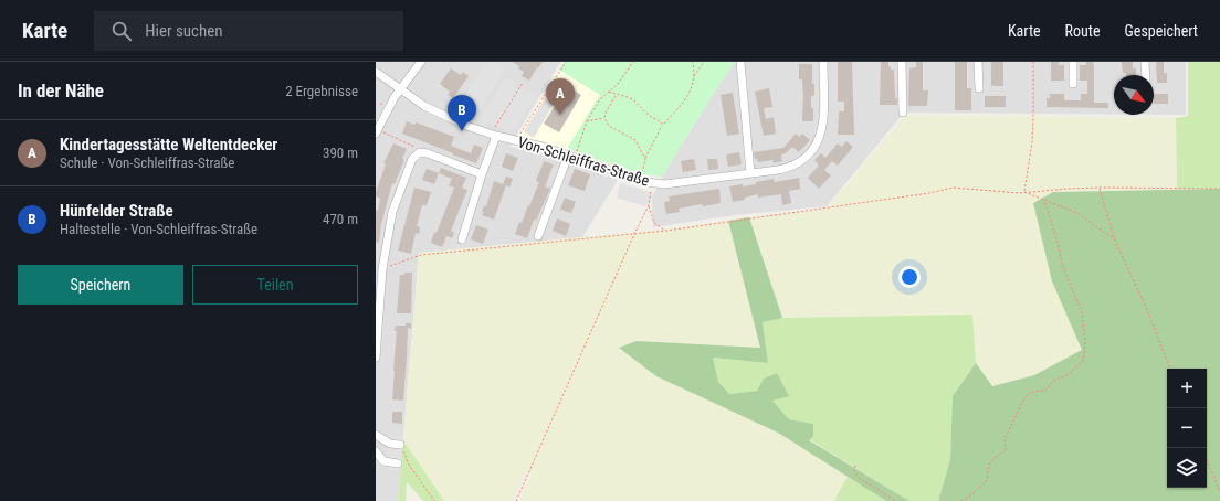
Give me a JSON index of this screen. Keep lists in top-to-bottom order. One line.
{"streets":{"street":["Von-Schleiffras-Straße"]},"north":"bottom right","page":{"header":"Karte","search":"Hier suchen","nav":["Karte","Route","Gespeichert"],"heading":["In der Nähe","2 Ergebnisse"],"pins":["A","B"],"list":[{"mark":"A","name":"Kindertagesstätte Weltentdecker","note":"Schule · Von-Schleiffras-Straße","value":"390 m"},{"mark":"B","name":"Hünfelder Straße","note":"Haltestelle · Von-Schleiffras-Straße","value":"470 m"}],"buttons":["Speichern","Teilen"],"map_buttons":["+","−"]}}
